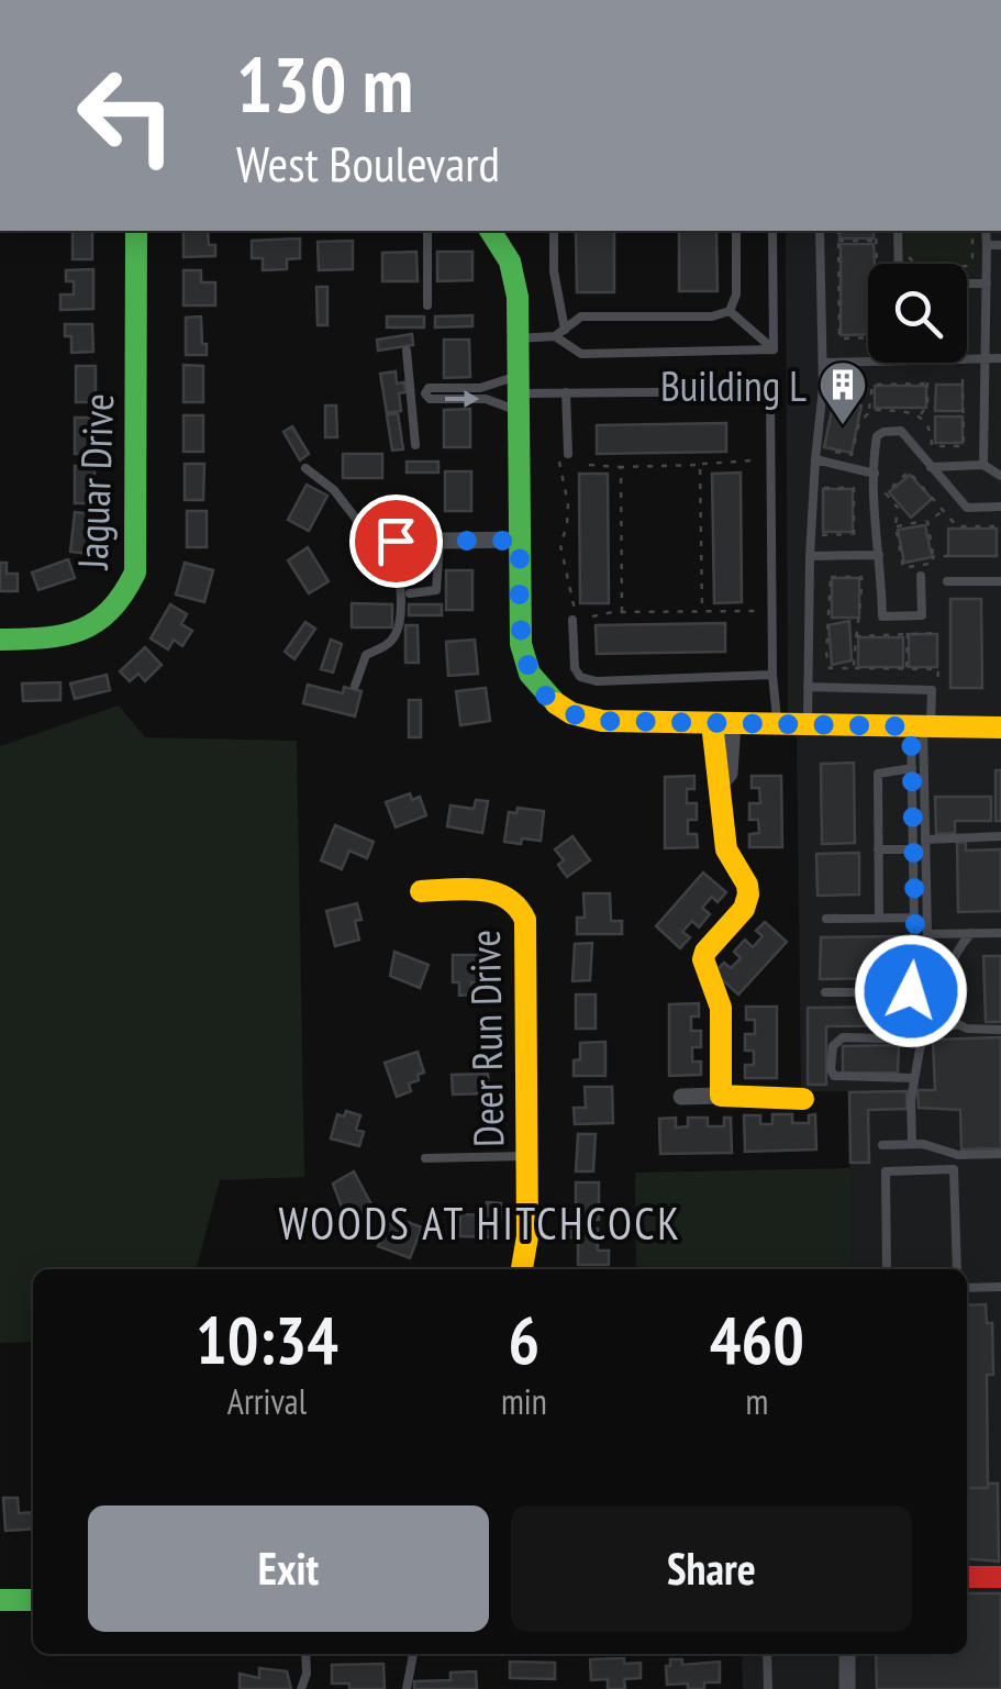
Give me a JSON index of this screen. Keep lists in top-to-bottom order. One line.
{"streets":{"street":["Jaguar Drive","Deer Run Drive"]},"districts":["WOODS AT HITCHCOCK"],"places":{"building":["Building L"]},"page":{"turn":["130 m","West Boulevard"],"eta":["10:34","Arrival","6","min","460","m"],"buttons":["Exit","Share"]}}
